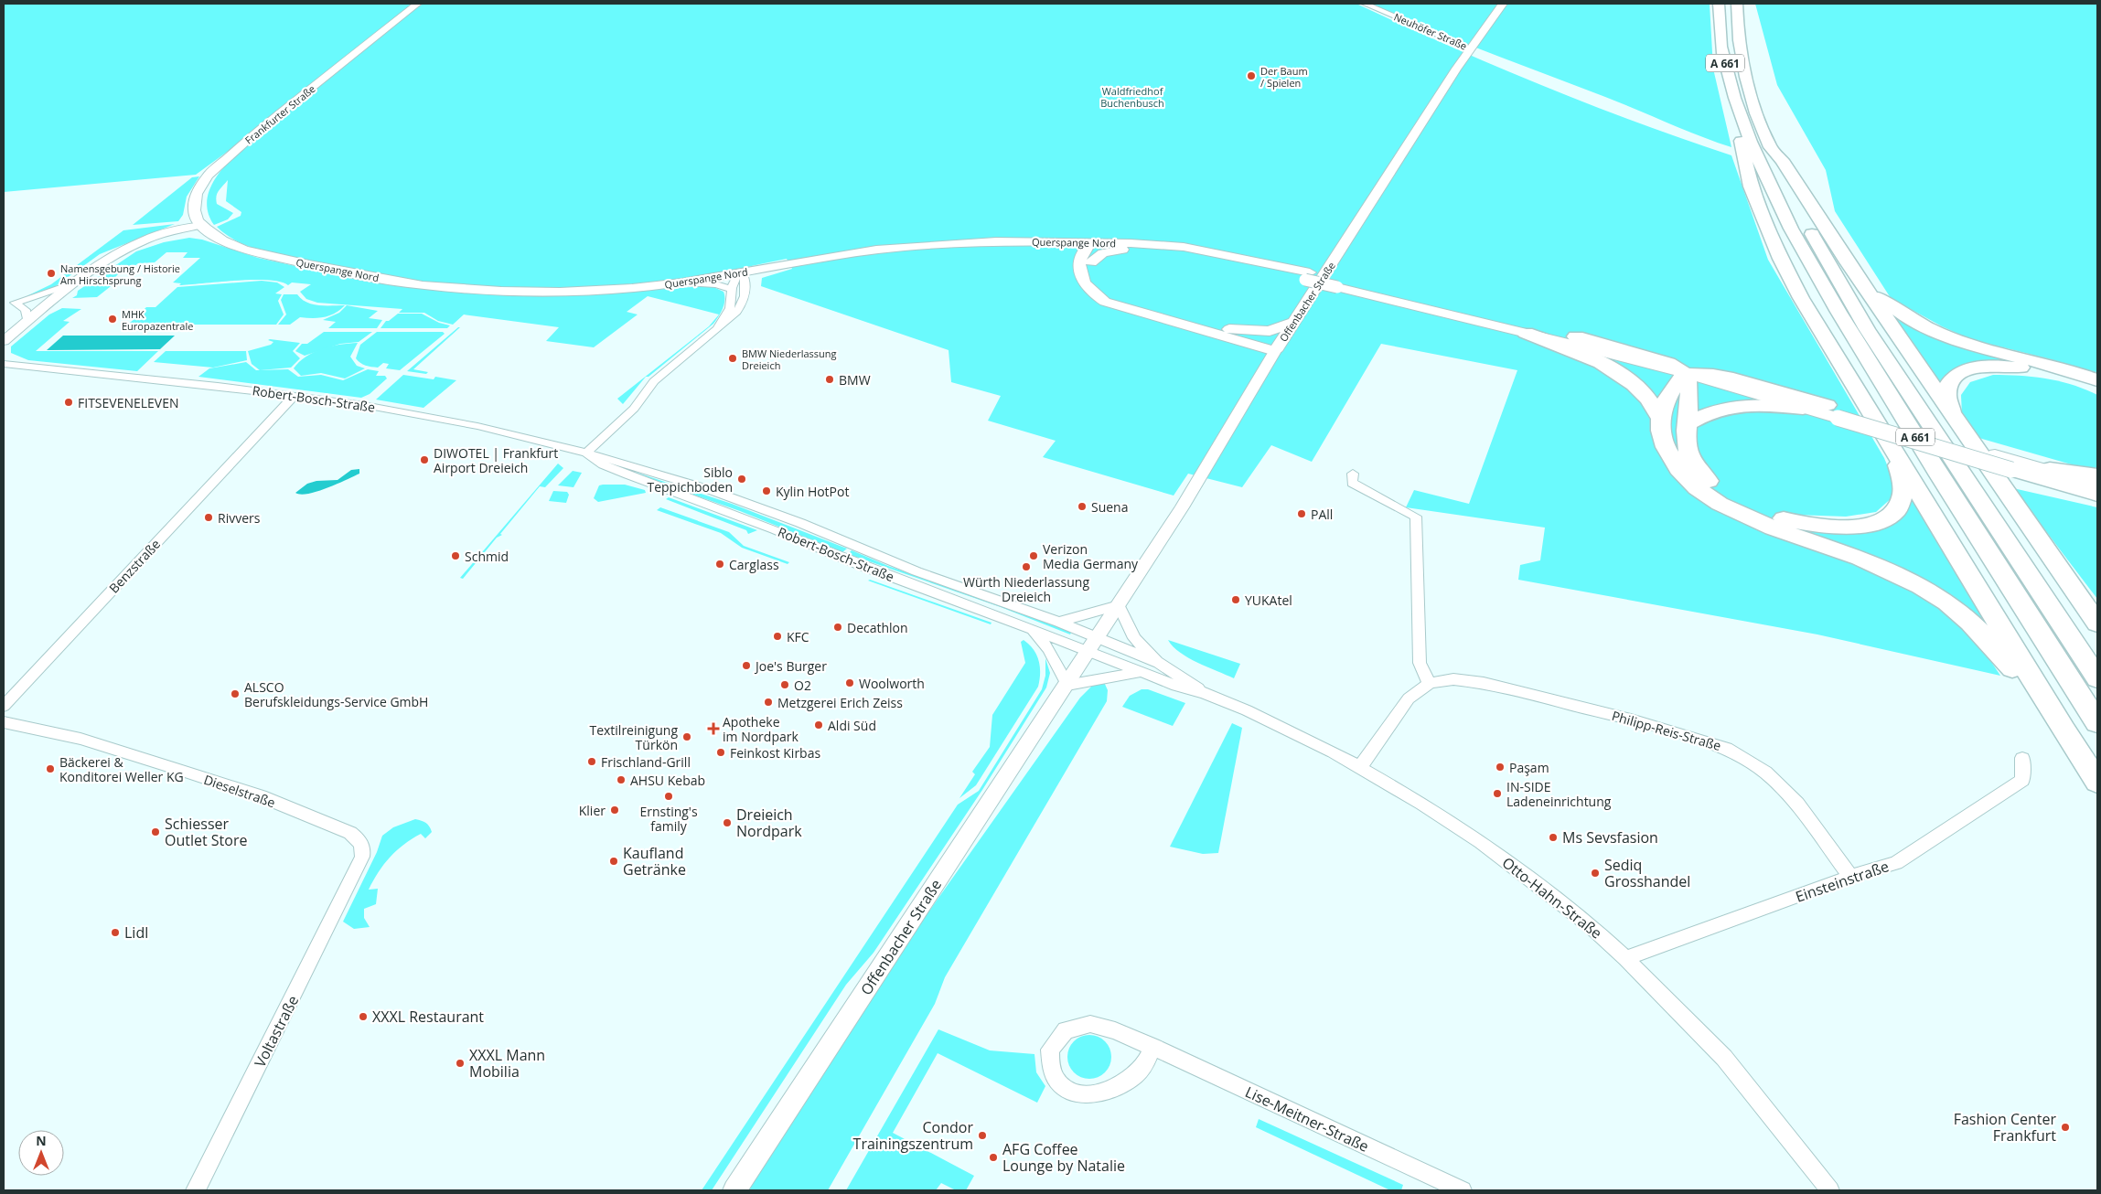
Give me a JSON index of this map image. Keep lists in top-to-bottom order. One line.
{"streets":{"highway":["A 661"],"main road":["Frankfurter Straße","Querspange Nord","Offenbacher Straße"],"street":["Neuhöfer Straße","Robert-Bosch-Straße","Benzstraße","Philipp-Reis-Straße","Dieselstraße","Einsteinstraße","Otto-Hahn-Straße","Voltastraße","Lise-Meitner-Straße"]},"crossings":[["Neuhöfer Straße","Offenbacher Straße"],["Offenbacher Straße","Robert-Bosch-Straße"],["Offenbacher Straße","Otto-Hahn-Straße"],["Robert-Bosch-Straße","Benzstraße"],["Robert-Bosch-Straße","Otto-Hahn-Straße"],["Philipp-Reis-Straße","Einsteinstraße"],["Dieselstraße","Voltastraße"],["Einsteinstraße","Otto-Hahn-Straße"]],"parks":["Waldfriedhof Buchenbusch"],"places":{"other":["Der Baum / Spielen","Namensgebung / Historie Am Hirschsprung","MHK Europazentrale","BMW Niederlassung Dreieich","BMW","FITSEVENELEVEN","DIWOTEL | Frankfurt Airport Dreieich","Siblo Teppichboden","Kylin HotPot","Suena","PAll","Rivvers","Schmid","Verizon Media Germany","Carglass","Würth Niederlassung Dreieich","YUKAtel","Decathlon","KFC","Joe's Burger","Woolworth","O2","ALSCO Berufskleidungs-Service GmbH","Metzgerei Erich Zeiss","Aldi Süd","Textilreinigung Türkön","Feinkost Kirbas","Frischland-Grill","Paşam","Bäckerei & Konditorei Weller KG","AHSU Kebab","IN-SIDE Ladeneinrichtung","Ernsting's family","Klier","Dreieich Nordpark","Schiesser Outlet Store","Ms Sevsfasion","Kaufland Getränke","Sediq Grosshandel","Lidl","XXXL Restaurant","XXXL Mann Mobilia","Fashion Center Frankfurt","Condor Trainingszentrum","AFG Coffee Lounge by Natalie"],"health":["Apotheke im Nordpark"]},"north":"top"}
